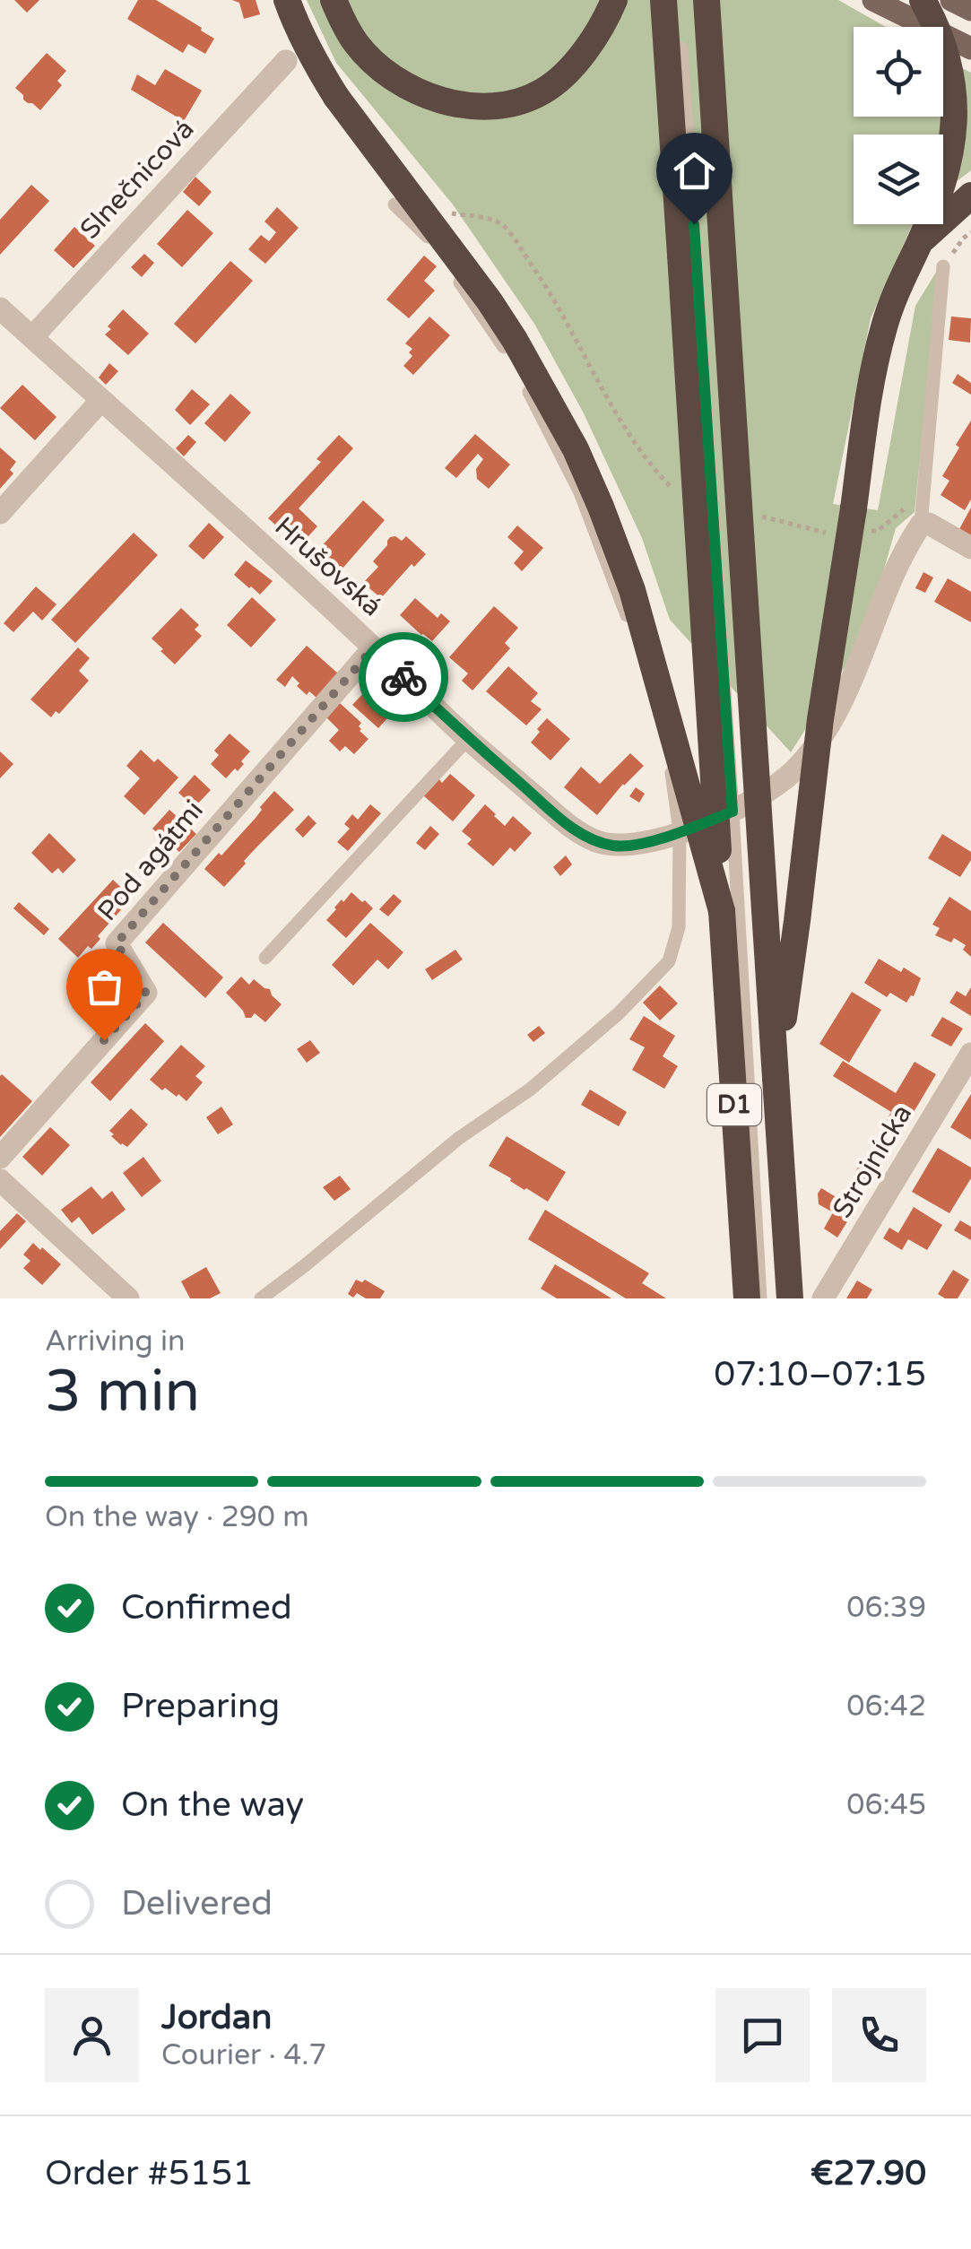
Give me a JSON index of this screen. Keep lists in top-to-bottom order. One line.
{"streets":{"highway":["D1"],"street":["Slnečnicová","Hrušovská","Pod agátmi","Strojnícka"]},"crossings":[["Slnečnicová","Hrušovská"],["Hrušovská","Pod agátmi"]],"page":{"heading":["3 min","Arriving in","07:10–07:15"],"panel":["Jordan","Courier · 4.7","Order #5151","€27.90"],"bar":"On the way · 290 m","list":[["Confirmed","06:39"],["Preparing","06:42"],["On the way","06:45"],"Delivered"]}}
